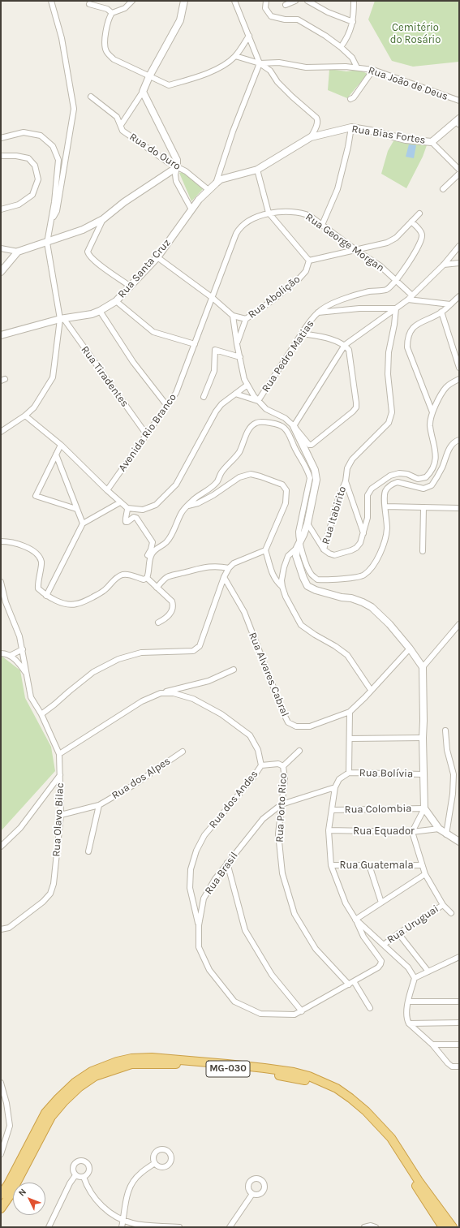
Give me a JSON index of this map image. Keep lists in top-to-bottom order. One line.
{"streets":{"highway":["MG-030"],"street":["Rua João de Deus","Rua Bias Fortes","Rua do Ouro","Rua George Morgan","Rua Santa Cruz","Rua Abolição","Rua Pedro Matias","Rua Tiradentes","Avenida Rio Branco","Rua Itabirito","Rua Alvares Cabral","Rua Bolívia","Rua dos Alpes","Rua dos Andes","Rua Porto Rico","Rua Colombia","Rua Olavo Bilac","Rua Equador","Rua Guatemala","Rua Brasil","Rua Uruguai"]},"crossings":[["Rua Bias Fortes","Rua do Ouro"],["Rua Bias Fortes","Rua Santa Cruz"],["Rua do Ouro","Rua Santa Cruz"],["Rua George Morgan","Avenida Rio Branco"],["Rua Santa Cruz","Rua Tiradentes"],["Rua Pedro Matias","Rua Itabirito"],["Rua Tiradentes","Avenida Rio Branco"],["Rua dos Alpes","Rua Olavo Bilac"],["Rua dos Andes","Rua Porto Rico"],["Rua dos Andes","Rua Brasil"],["Rua Porto Rico","Rua Brasil"]],"parks":["Cemitério do Rosário"],"north":"top left"}
